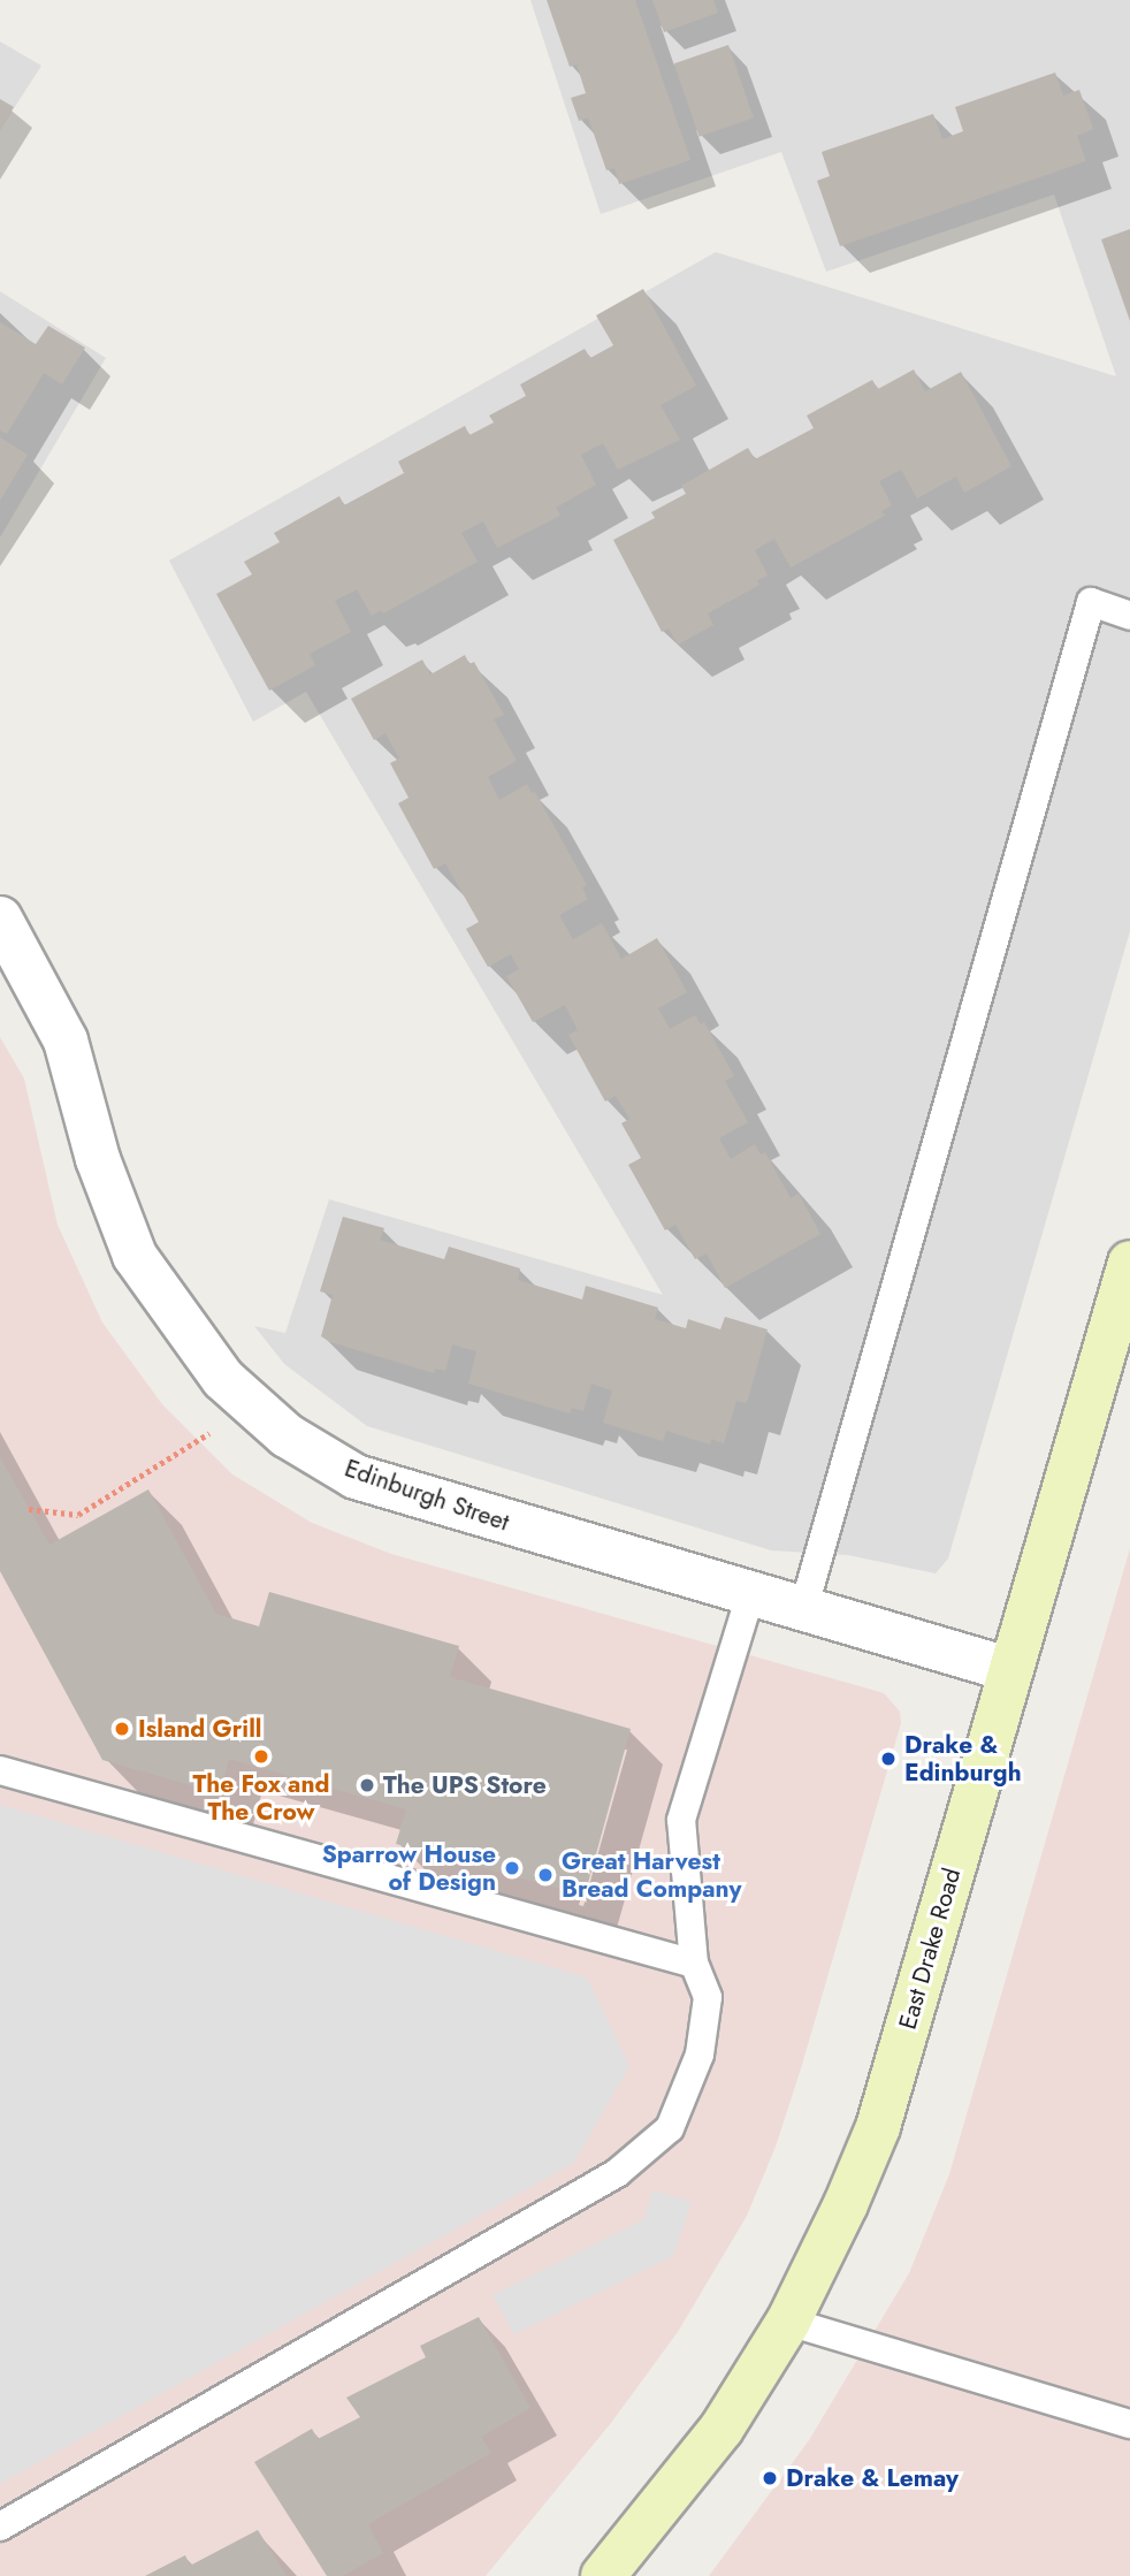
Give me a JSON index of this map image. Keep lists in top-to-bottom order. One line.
{"streets":{"main road":["East Drake Road"],"street":["Edinburgh Street"]},"crossings":[["Edinburgh Street","East Drake Road"]],"places":["Island Grill","The Fox and The Crow","Drake & Edinburgh","The UPS Store","Sparrow House of Design","Great Harvest Bread Company","Drake & Lemay"]}
